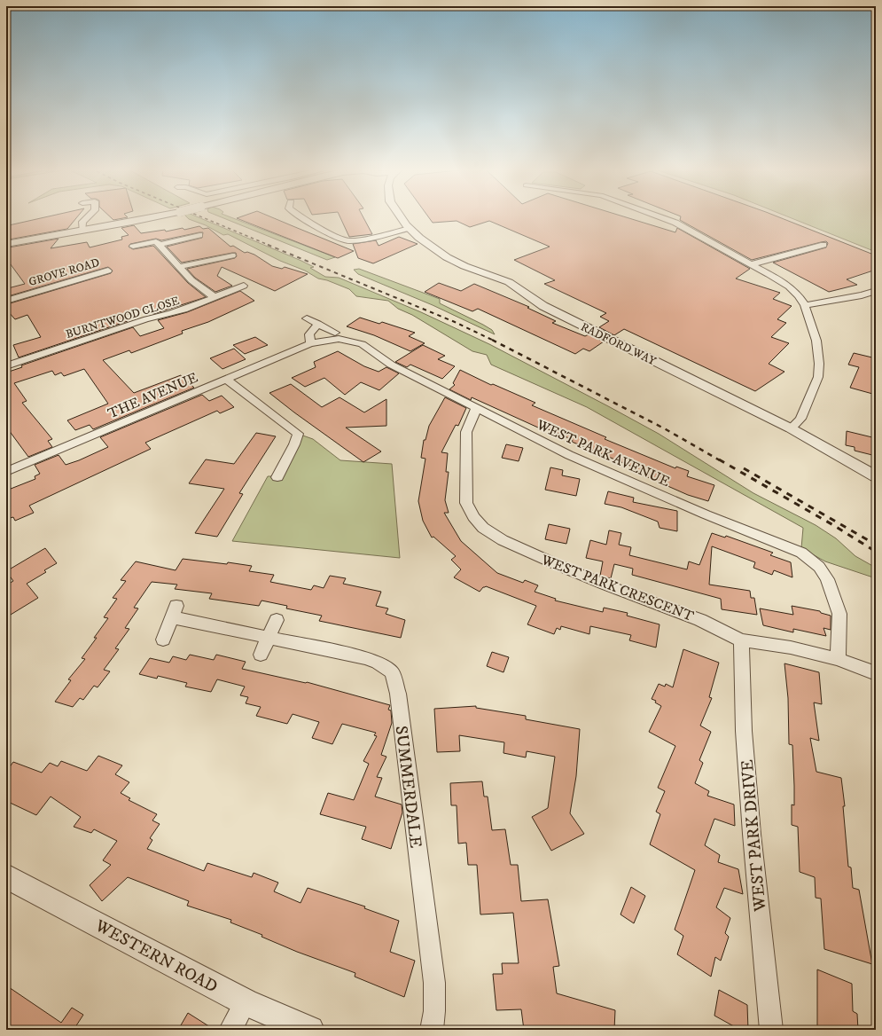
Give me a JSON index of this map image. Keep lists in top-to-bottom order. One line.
{"streets":{"street":["GROVE ROAD","BURNTWOOD CLOSE","RADFORD WAY","THE AVENUE","WEST PARK AVENUE","WEST PARK CRESCENT","SUMMERDALE","WEST PARK DRIVE","WESTERN ROAD"]},"crossings":[["THE AVENUE","WEST PARK AVENUE"],["WEST PARK AVENUE","WEST PARK CRESCENT"],["WEST PARK CRESCENT","WEST PARK DRIVE"]]}
